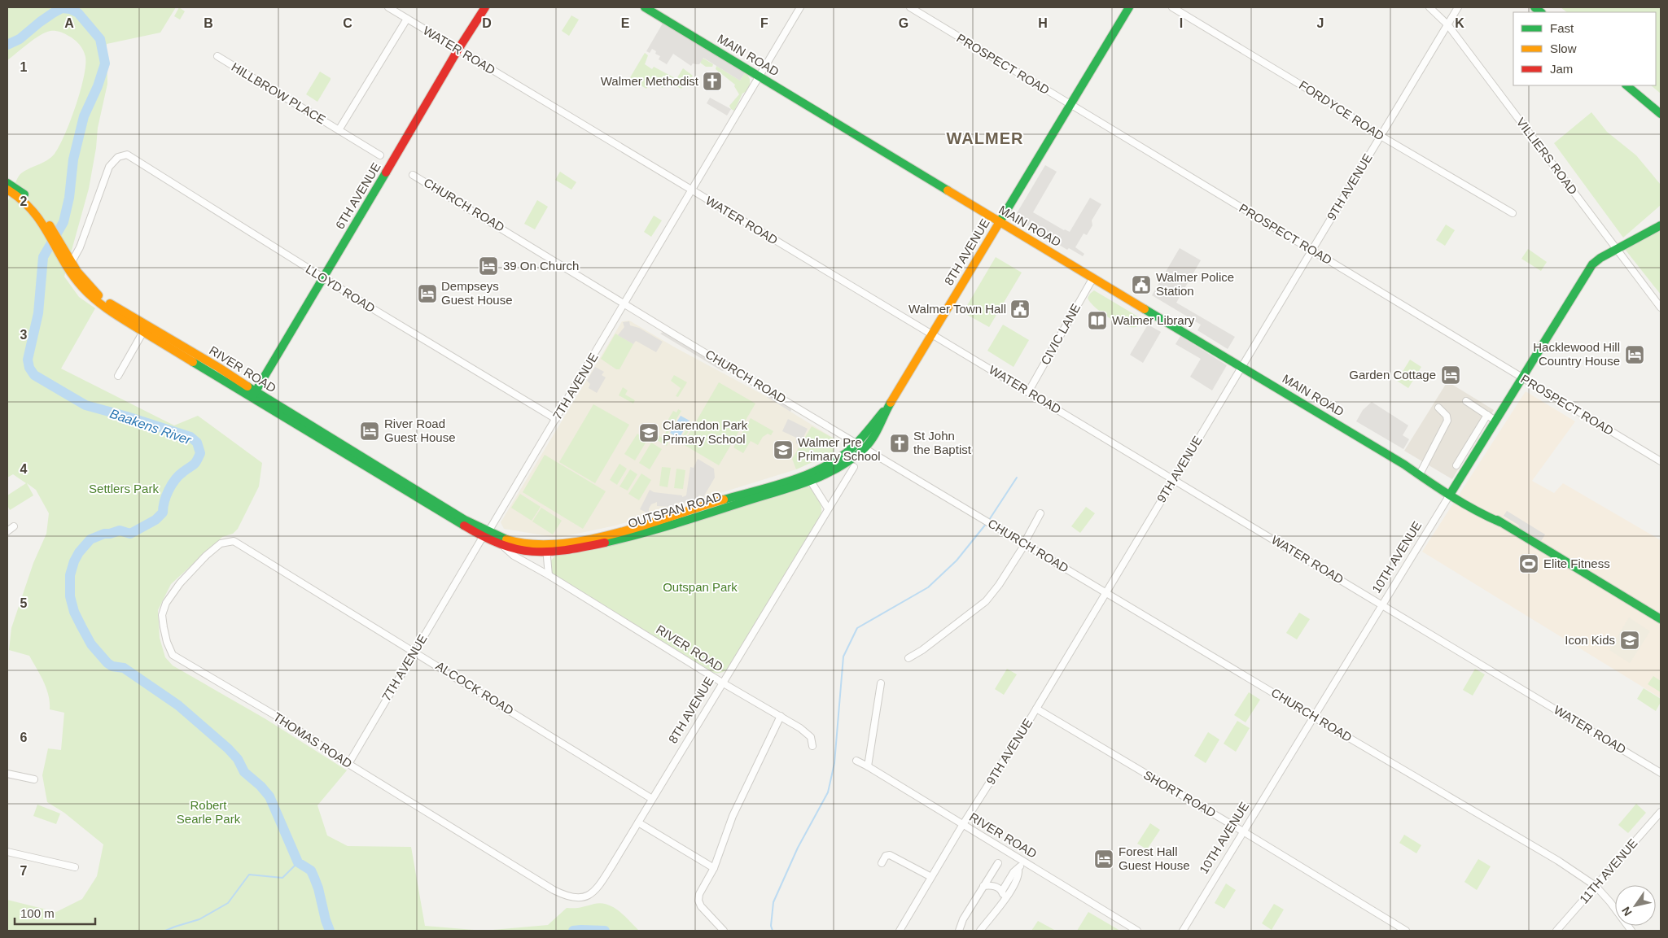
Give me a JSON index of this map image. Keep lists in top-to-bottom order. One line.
{"streets":{"main road":["MAIN ROAD","6TH AVENUE","8TH AVENUE","RIVER ROAD","OUTSPAN ROAD","10TH AVENUE"],"street":["WATER ROAD","PROSPECT ROAD","HILLBROW PLACE","FORDYCE ROAD","VILLIERS ROAD","9TH AVENUE","CHURCH ROAD","LLOYD ROAD","CIVIC LANE","7TH AVENUE","ALCOCK ROAD","THOMAS ROAD","SHORT ROAD","11TH AVENUE"]},"crossings":[["WATER ROAD","HILLBROW PLACE"],["WATER ROAD","9TH AVENUE"],["WATER ROAD","6TH AVENUE"],["WATER ROAD","8TH AVENUE"],["WATER ROAD","CIVIC LANE"],["WATER ROAD","7TH AVENUE"],["WATER ROAD","10TH AVENUE"],["MAIN ROAD","9TH AVENUE"],["MAIN ROAD","8TH AVENUE"],["MAIN ROAD","CIVIC LANE"],["MAIN ROAD","7TH AVENUE"],["MAIN ROAD","10TH AVENUE"],["PROSPECT ROAD","9TH AVENUE"],["PROSPECT ROAD","8TH AVENUE"],["PROSPECT ROAD","10TH AVENUE"],["FORDYCE ROAD","9TH AVENUE"],["VILLIERS ROAD","9TH AVENUE"],["VILLIERS ROAD","10TH AVENUE"],["9TH AVENUE","CHURCH ROAD"],["9TH AVENUE","RIVER ROAD"],["9TH AVENUE","SHORT ROAD"],["6TH AVENUE","LLOYD ROAD"],["6TH AVENUE","RIVER ROAD"],["CHURCH ROAD","8TH AVENUE"],["CHURCH ROAD","7TH AVENUE"],["CHURCH ROAD","OUTSPAN ROAD"],["CHURCH ROAD","10TH AVENUE"],["CHURCH ROAD","11TH AVENUE"],["8TH AVENUE","RIVER ROAD"],["8TH AVENUE","OUTSPAN ROAD"],["8TH AVENUE","ALCOCK ROAD"],["8TH AVENUE","THOMAS ROAD"],["LLOYD ROAD","RIVER ROAD"],["LLOYD ROAD","7TH AVENUE"],["RIVER ROAD","7TH AVENUE"],["RIVER ROAD","OUTSPAN ROAD"],["7TH AVENUE","OUTSPAN ROAD"],["7TH AVENUE","ALCOCK ROAD"],["7TH AVENUE","THOMAS ROAD"],["10TH AVENUE","SHORT ROAD"],["ALCOCK ROAD","THOMAS ROAD"]],"districts":["WALMER"],"water":["Baakens River"],"parks":["Settlers Park","Outspan Park","Robert Searle Park"],"places":{"church":["Walmer Methodist","St John the Baptist"],"hotel":["39 On Church","Dempseys Guest House","Hacklewood Hill Country House","Garden Cottage","River Road Guest House","Forest Hall Guest House"],"public building":["Walmer Police Station","Walmer Town Hall"],"library":["Walmer Library"],"school or university":["Clarendon Park Primary School","Walmer Pre Primary School","Icon Kids"],"sports":["Elite Fitness"]},"legend":["Fast","Slow","Jam"],"scale_bar":"100 m","north":"bottom left","grid":{"columns":["A","B","C","D","E","F","G","H","I","J","K"],"rows":["1","2","3","4","5","6","7"]}}
